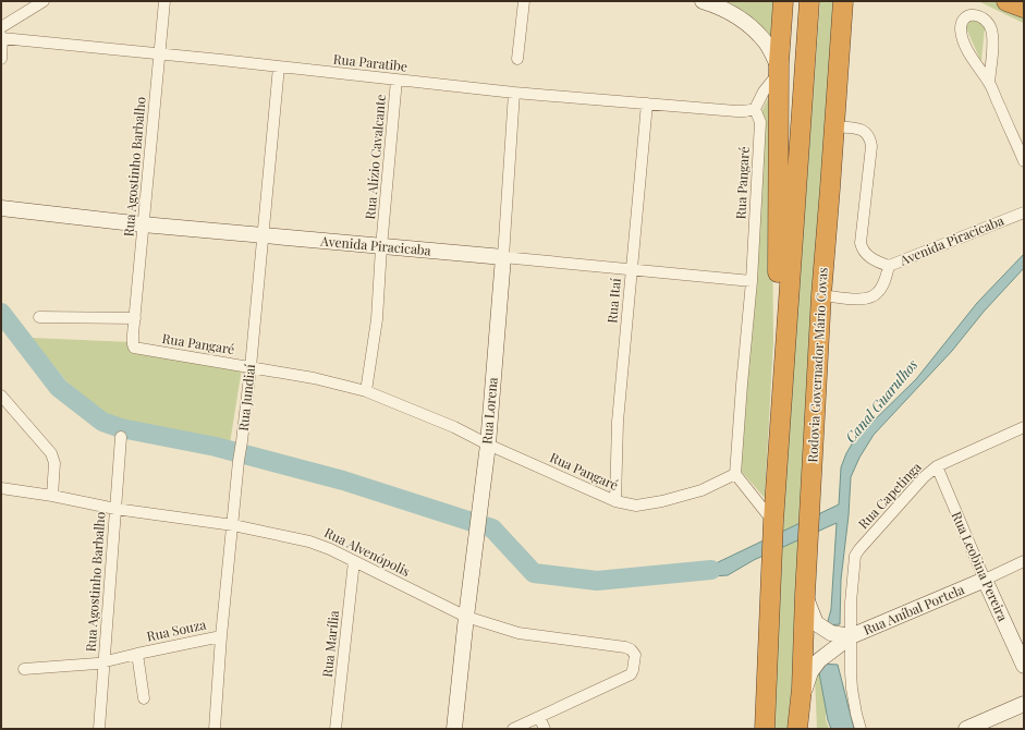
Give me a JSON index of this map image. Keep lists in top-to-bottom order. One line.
{"streets":{"highway":["Rodovia Governador Mário Covas"],"street":["Rua Paratibe","Rua Alízio Cavalcante","Rua Agostinho Barbalho","Rua Pangaré","Avenida Piracicaba","Rua Itaí","Rua Jundiaí","Rua Lorena","Rua Capetinga","Rua Alvenópolis","Rua Leobina Pereira","Rua Aníbal Portela","Rua Souza","Rua Marília"]},"crossings":[["Rua Paratibe","Rua Alízio Cavalcante"],["Rua Paratibe","Rua Agostinho Barbalho"],["Rua Paratibe","Rua Pangaré"],["Rua Paratibe","Rua Itaí"],["Rua Paratibe","Rua Jundiaí"],["Rua Paratibe","Rua Lorena"],["Rua Alízio Cavalcante","Rua Pangaré"],["Rua Alízio Cavalcante","Avenida Piracicaba"],["Rua Agostinho Barbalho","Rua Pangaré"],["Rua Agostinho Barbalho","Avenida Piracicaba"],["Rua Agostinho Barbalho","Rua Alvenópolis"],["Rua Agostinho Barbalho","Rua Souza"],["Rua Pangaré","Avenida Piracicaba"],["Rua Pangaré","Rua Itaí"],["Rua Pangaré","Rua Jundiaí"],["Rua Pangaré","Rua Lorena"],["Avenida Piracicaba","Rua Itaí"],["Avenida Piracicaba","Rodovia Governador Mário Covas"],["Avenida Piracicaba","Rua Jundiaí"],["Avenida Piracicaba","Rua Lorena"],["Rodovia Governador Mário Covas","Rua Aníbal Portela"],["Rua Jundiaí","Rua Alvenópolis"],["Rua Jundiaí","Rua Souza"],["Rua Lorena","Rua Alvenópolis"],["Rua Capetinga","Rua Leobina Pereira"],["Rua Capetinga","Rua Aníbal Portela"],["Rua Alvenópolis","Rua Marília"],["Rua Leobina Pereira","Rua Aníbal Portela"]],"water":["Canal Guarulhos"]}
